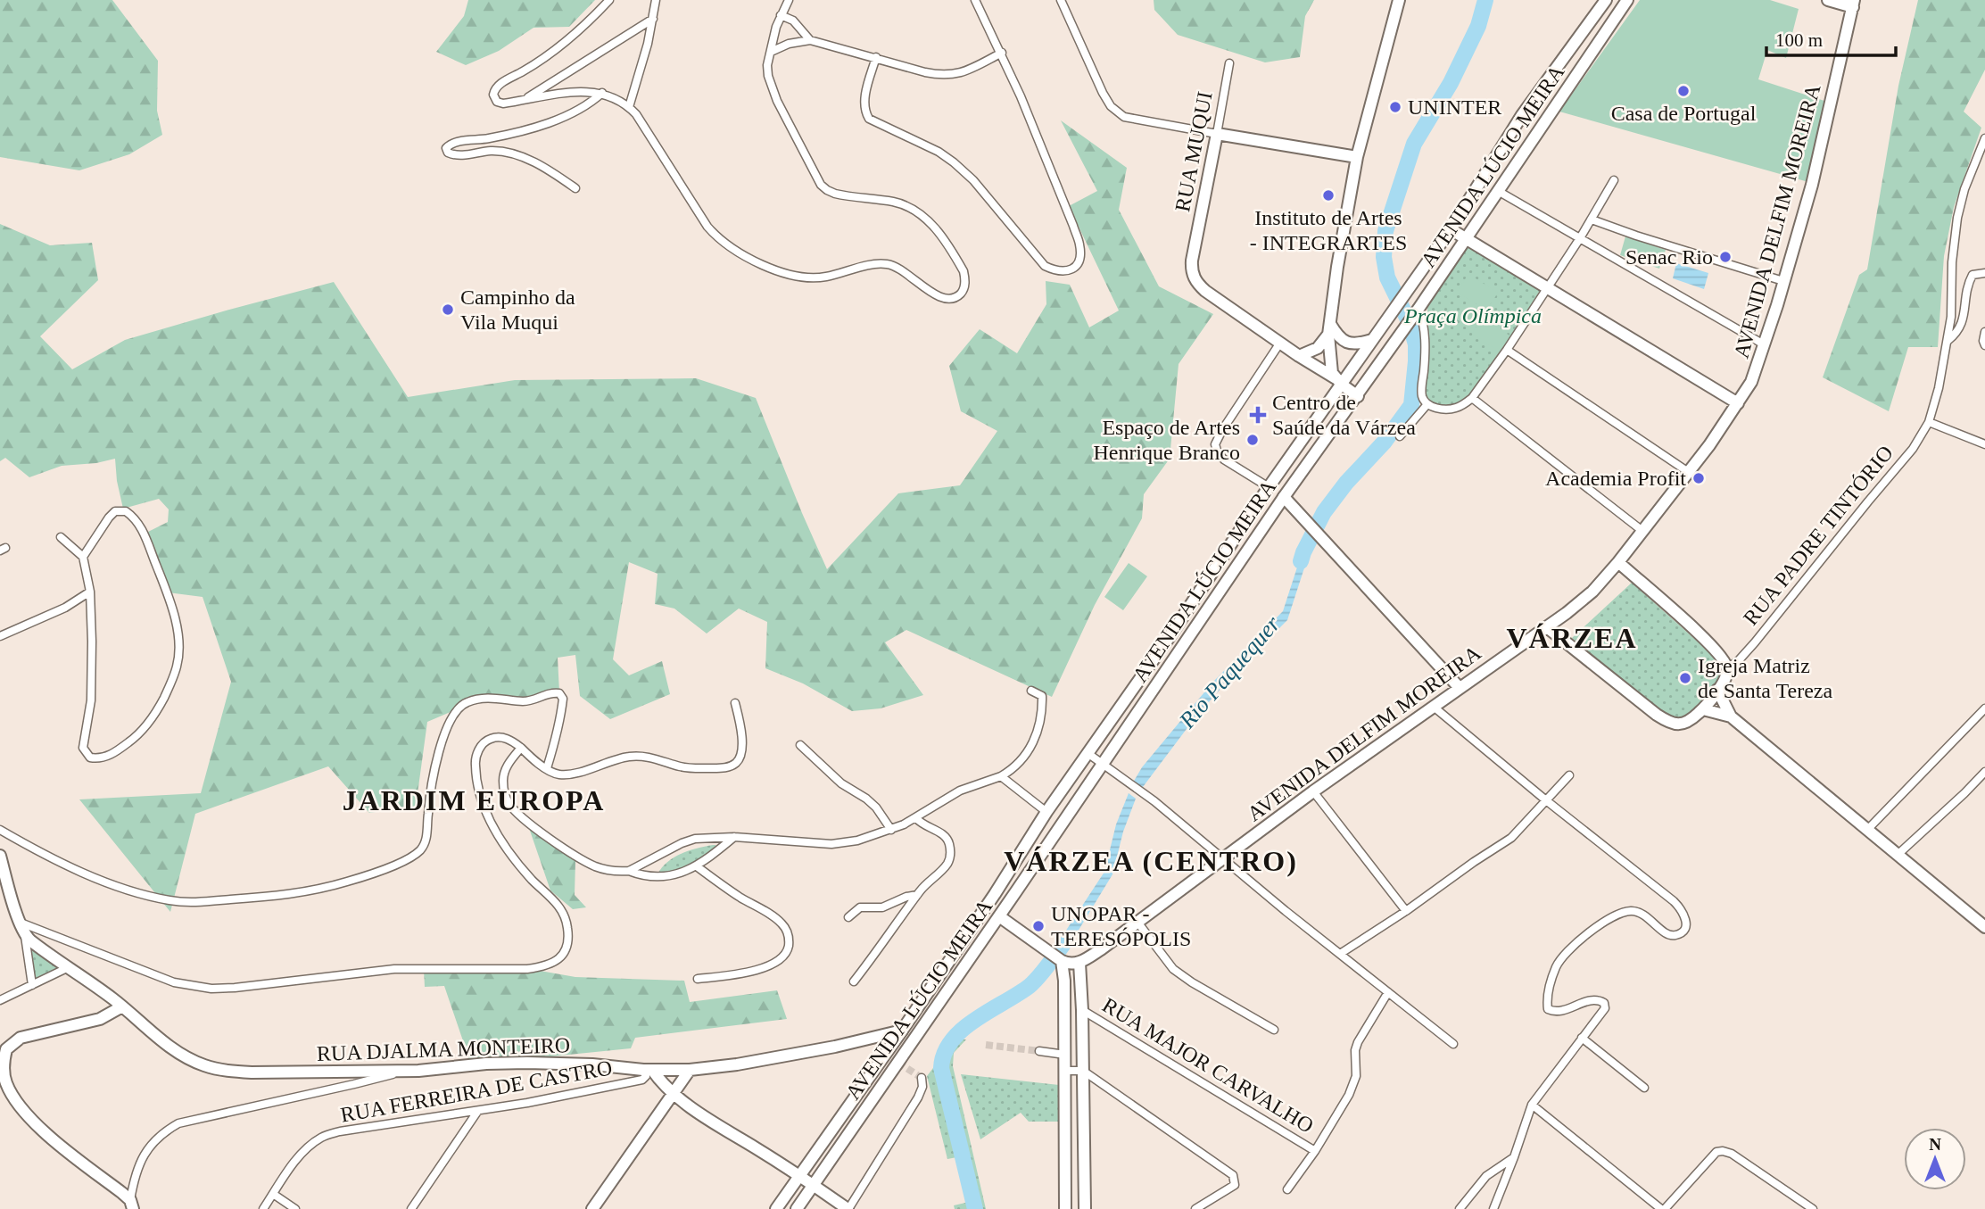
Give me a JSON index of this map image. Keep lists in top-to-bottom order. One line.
{"streets":{"main road":["RUA MUQUI","AVENIDA LÚCIO MEIRA","AVENIDA DELFIM MOREIRA","RUA PADRE TINTÓRIO","RUA DJALMA MONTEIRO"],"street":["RUA MAJOR CARVALHO","RUA FERREIRA DE CASTRO"]},"crossings":[["AVENIDA LÚCIO MEIRA","RUA DJALMA MONTEIRO"],["AVENIDA DELFIM MOREIRA","RUA PADRE TINTÓRIO"],["RUA DJALMA MONTEIRO","RUA FERREIRA DE CASTRO"]],"districts":["VÁRZEA","JARDIM EUROPA","VÁRZEA (CENTRO)"],"water":["Rio Paquequer"],"parks":["Praça Olímpica"],"places":{"other":["Casa de Portugal","UNINTER","Instituto de Artes - INTEGRARTES","Senac Rio","Campinho da Vila Muqui","Espaço de Artes Henrique Branco","Academia Profit","Igreja Matriz de Santa Tereza","UNOPAR - TERESÓPOLIS"],"health":["Centro de Saúde da Várzea"]},"scale_bar":"100 m","north":"top"}
